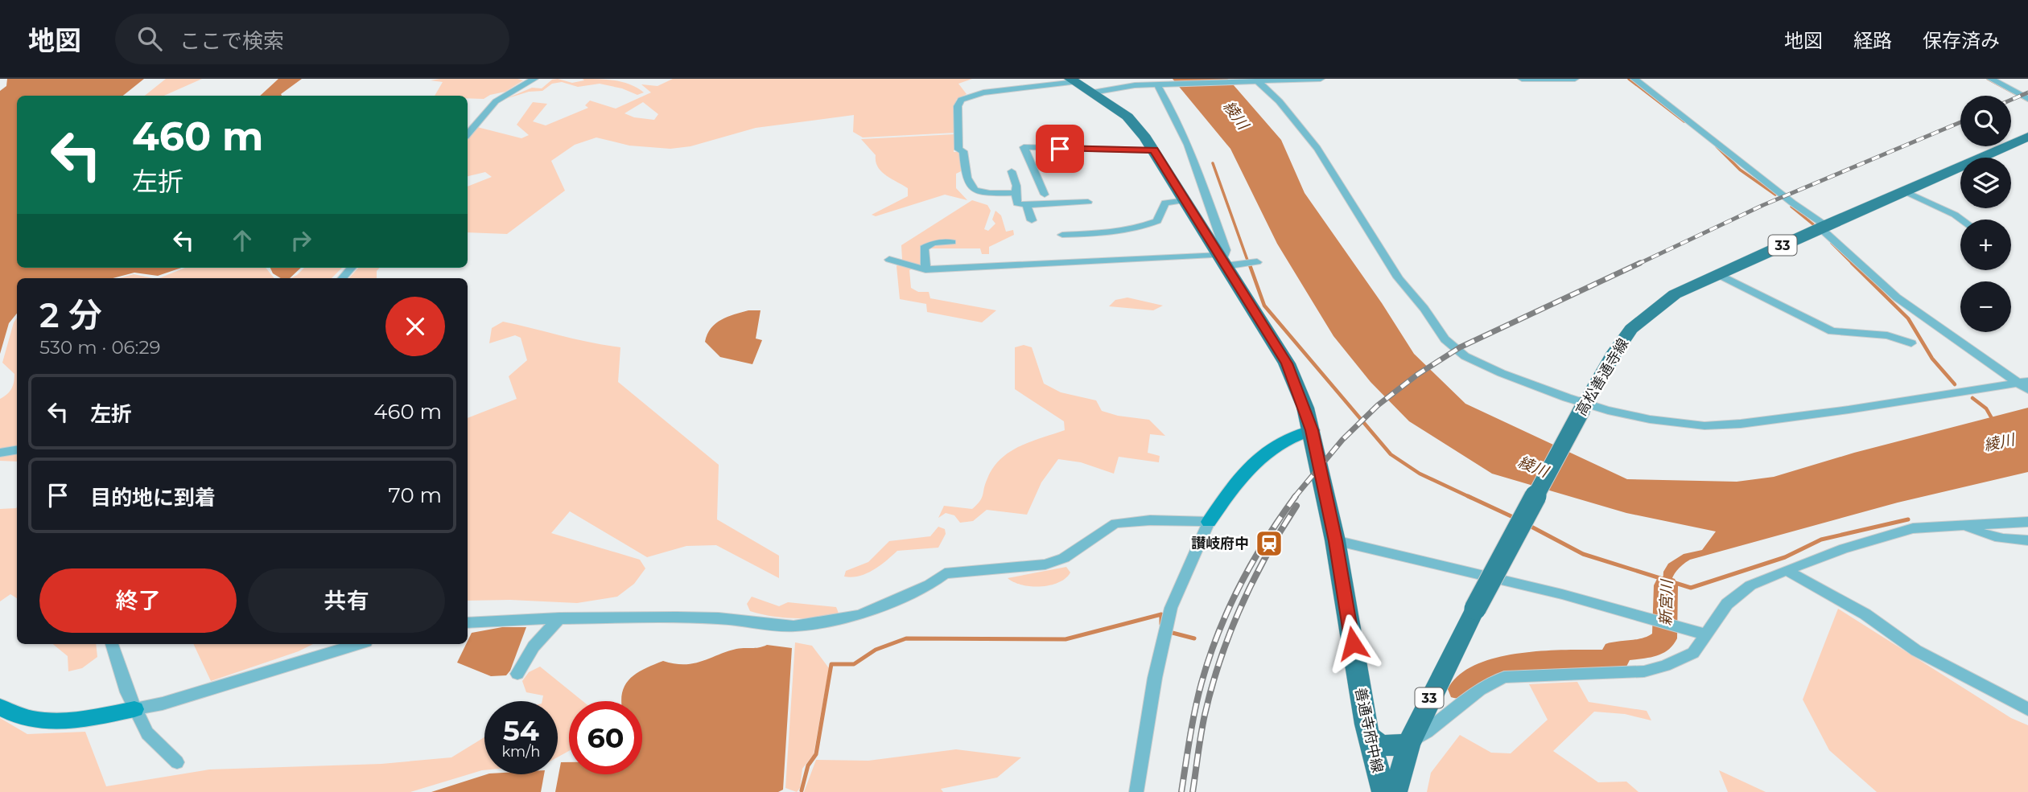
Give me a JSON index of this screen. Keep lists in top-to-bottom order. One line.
{"streets":{"main road":["33","高松善通寺線","善通寺府中線"]},"water":["綾川","新宮川"],"places":{"station":["讃岐府中"]},"page":{"header":"地図","search":"ここで検索","nav":["地図","経路","保存済み"],"map_buttons":["+","−"],"turn":["460 m","左折"],"heading":["2 分","530 m · 06:29"],"list":[{"name":"左折","value":"460 m"},{"name":"目的地に到着","value":"70 m"}],"buttons":["終了","共有"],"speed":"54 km/h","limit":"60"}}
